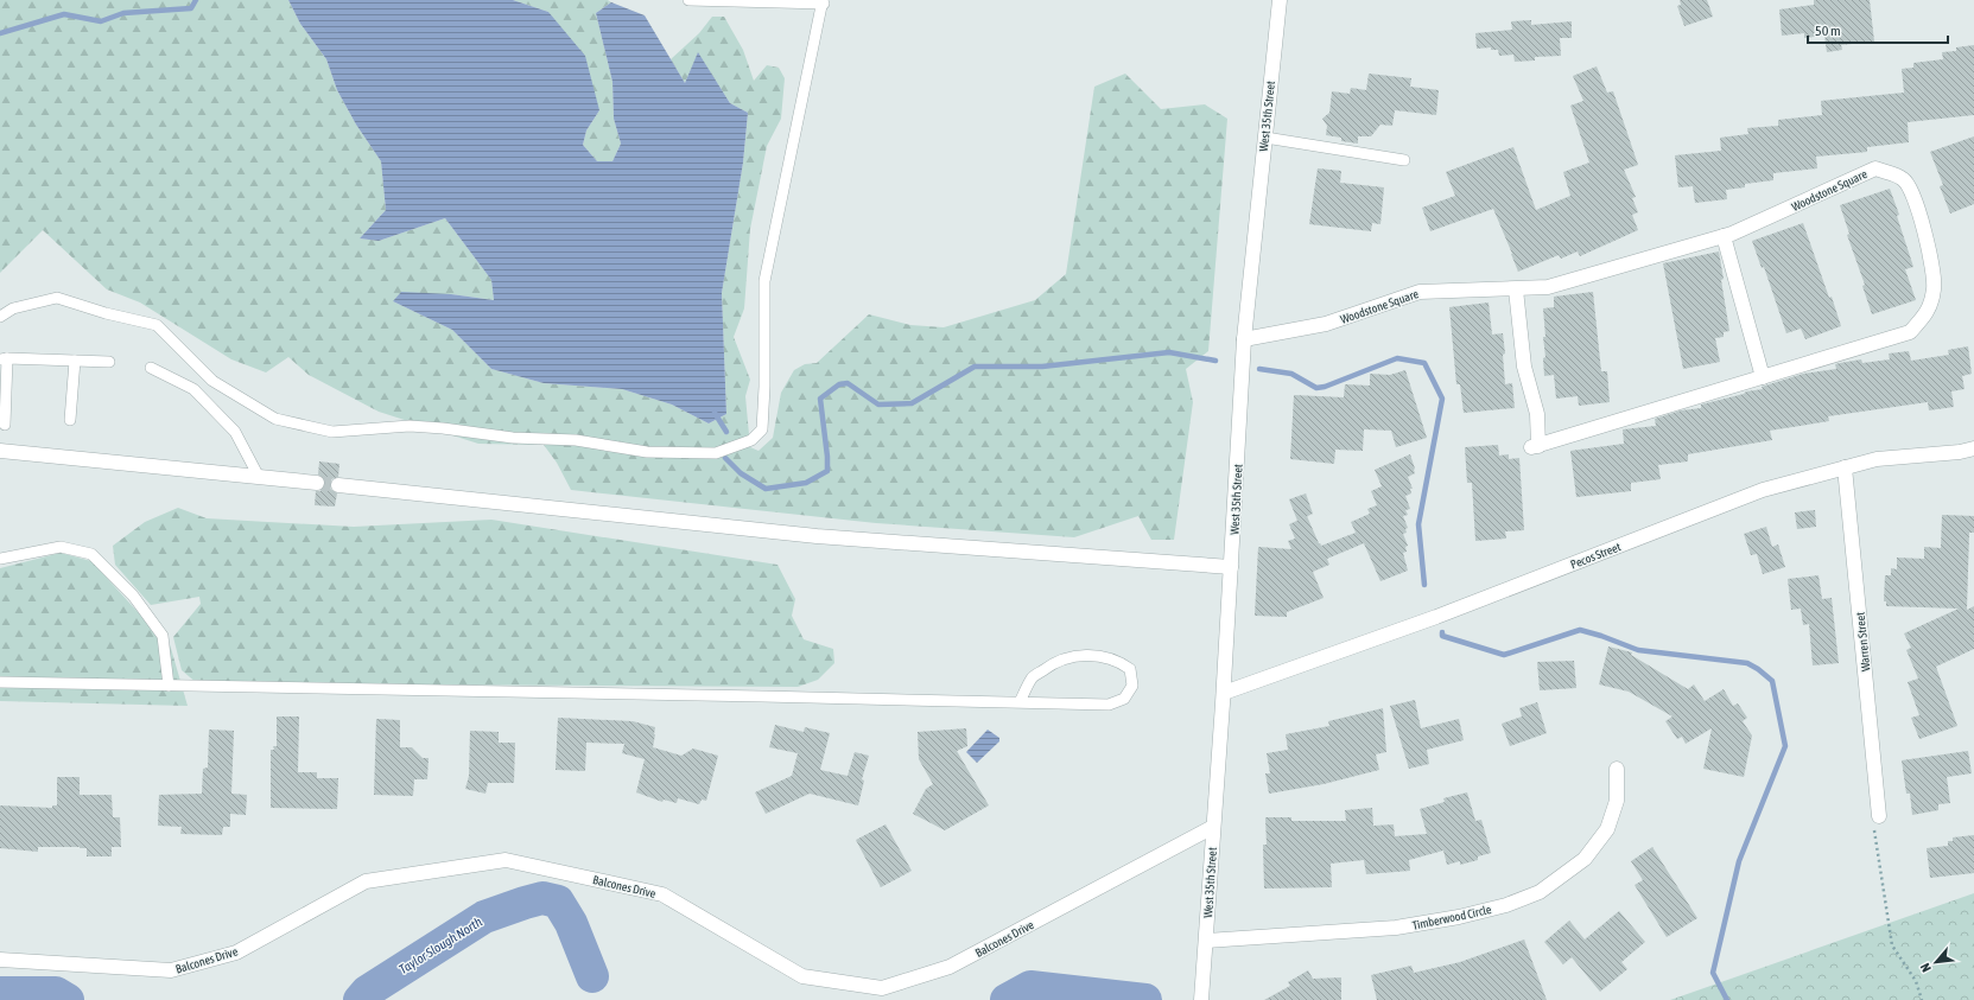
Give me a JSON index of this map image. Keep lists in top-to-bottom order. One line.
{"streets":{"street":["West 35th Street","Woodstone Square","Pecos Street","Warren Street","Balcones Drive","Timberwood Circle"]},"crossings":[["West 35th Street","Woodstone Square"],["West 35th Street","Pecos Street"],["West 35th Street","Balcones Drive"],["West 35th Street","Timberwood Circle"],["Pecos Street","Warren Street"]],"water":["Taylor Slough North"],"scale_bar":"50 m","north":"bottom left"}
